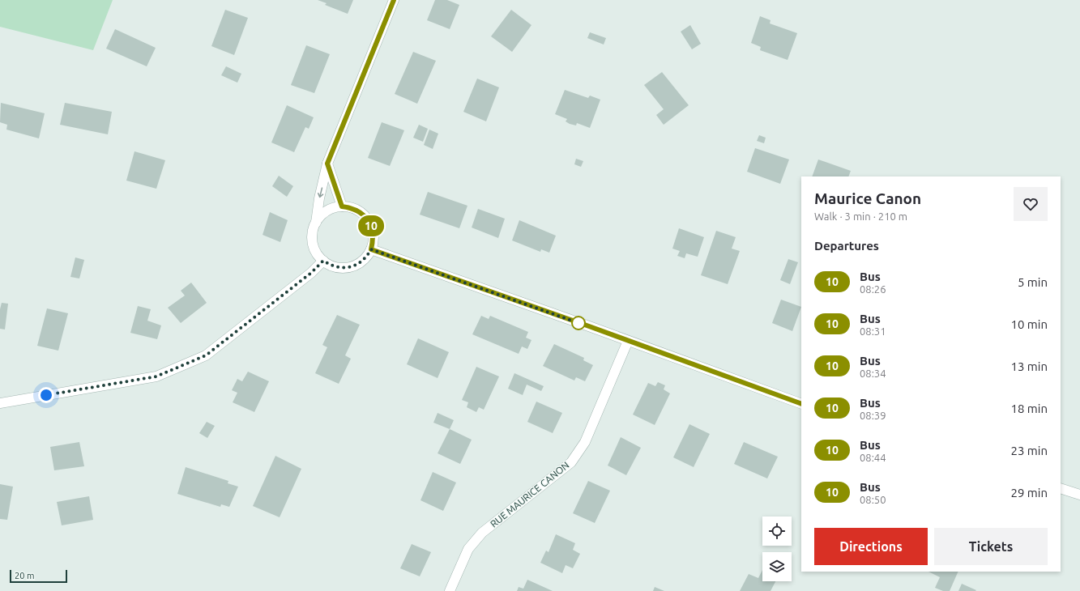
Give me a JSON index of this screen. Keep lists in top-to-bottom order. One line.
{"streets":{"street":["RUE MAURICE CANON"]},"lines":["bus line 10"],"scale_bar":"20 m","page":{"on_map":"10","heading":[["Maurice Canon","Walk · 3 min · 210 m"],"Departures"],"list":[{"mark":"10","name":"Bus","note":"08:26","value":"5 min"},{"mark":"10","name":"Bus","note":"08:31","value":"10 min"},{"mark":"10","name":"Bus","note":"08:34","value":"13 min"},{"mark":"10","name":"Bus","note":"08:39","value":"18 min"},{"mark":"10","name":"Bus","note":"08:44","value":"23 min"},{"mark":"10","name":"Bus","note":"08:50","value":"29 min"}],"buttons":["Directions","Tickets"],"scale":"20 m"}}
